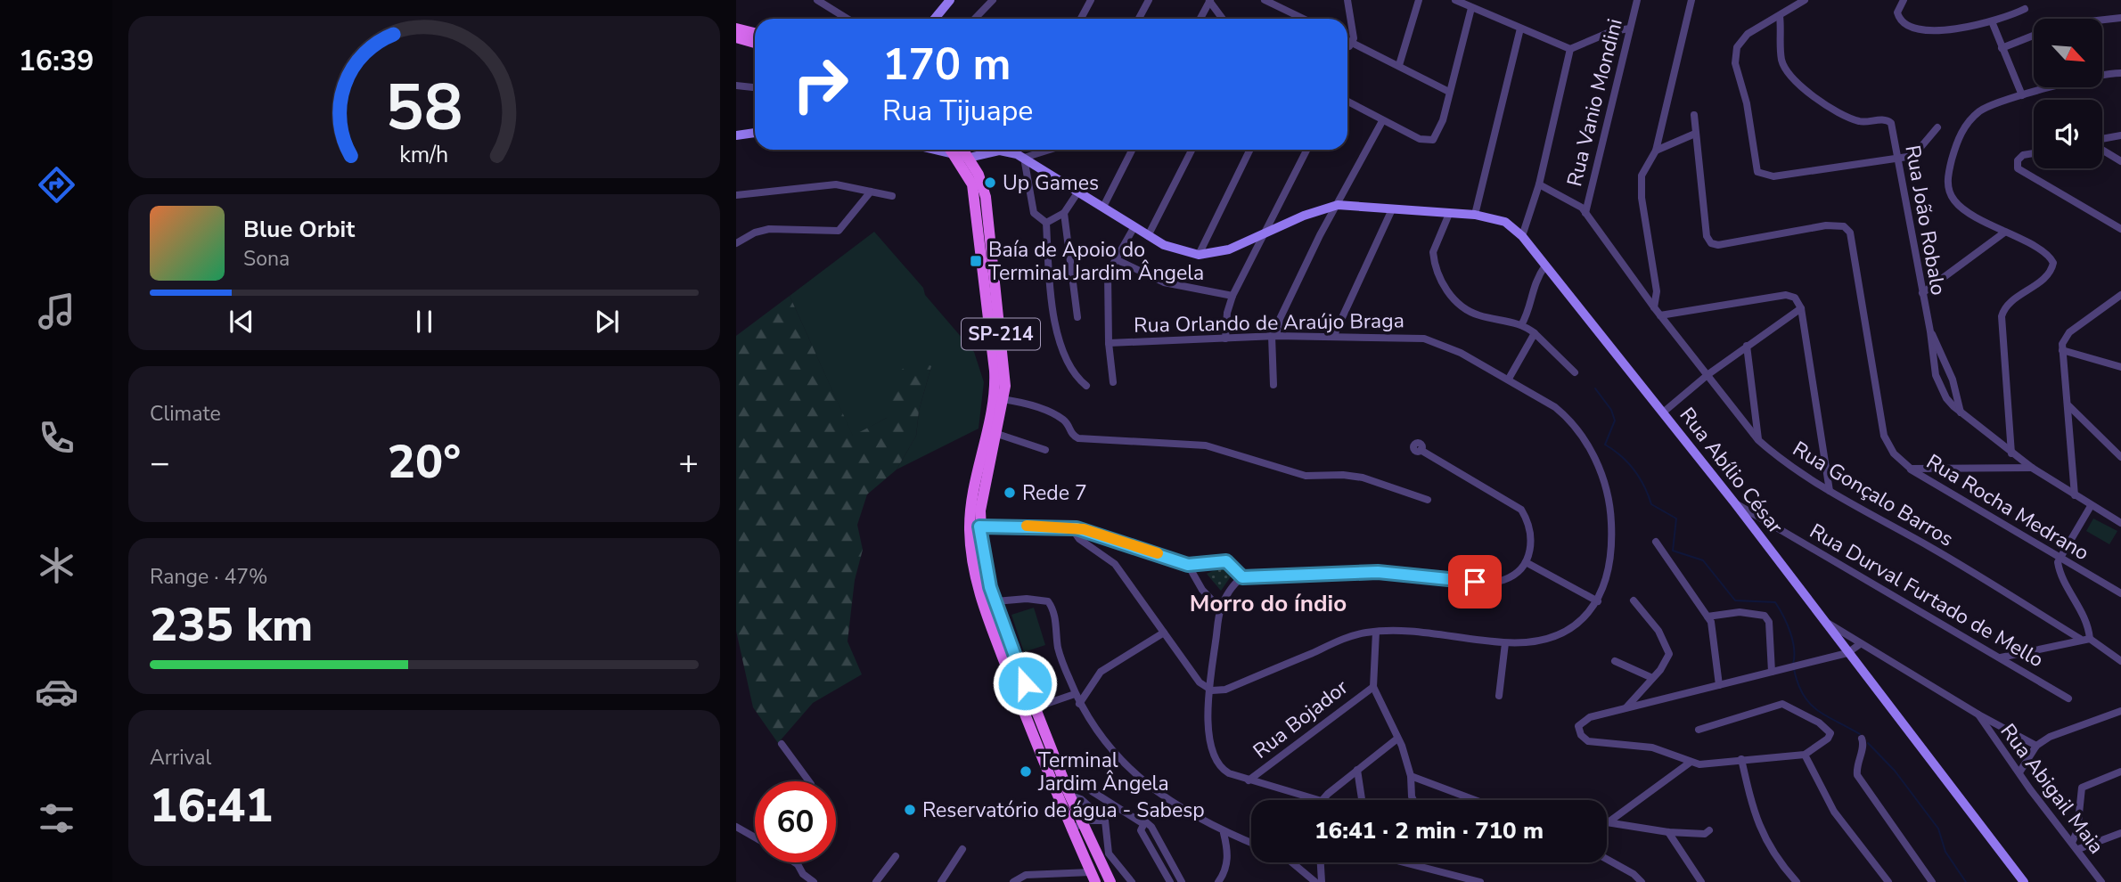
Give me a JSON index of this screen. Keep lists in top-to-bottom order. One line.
{"streets":{"main road":["SP-214","Rua Abílio César"],"street":["Rua Vanio Mondini","Rua João Robalo","Rua Orlando de Araújo Braga","Rua Gonçalo Barros","Rua Rocha Medrano","Rua Durval Furtado de Mello","Rua Bojador","Rua Abigail Maia"]},"crossings":[["Rua Vanio Mondini","Rua Gonçalo Barros"],["Rua Abílio César","Rua Durval Furtado de Mello"],["Rua Abílio César","Rua Abigail Maia"]],"districts":["Morro do índio"],"places":{"other":["Up Games","Rede 7","Terminal Jardim Ângela","Reservatório de água - Sabesp"],"transit":["Baía de Apoio do Terminal Jardim Ângela"]},"north":"bottom right","page":{"tabs":"16:39","turn":["170 m","Rua Tijuape"],"song":["Blue Orbit","Sona"],"tile":["Climate",["Range · 47%","235 km"],["Arrival","16:41"]],"heat":["−","20°","+"],"limit":"60","trip":"16:41 · 2 min · 710 m","gauge":["58","km/h"]}}
